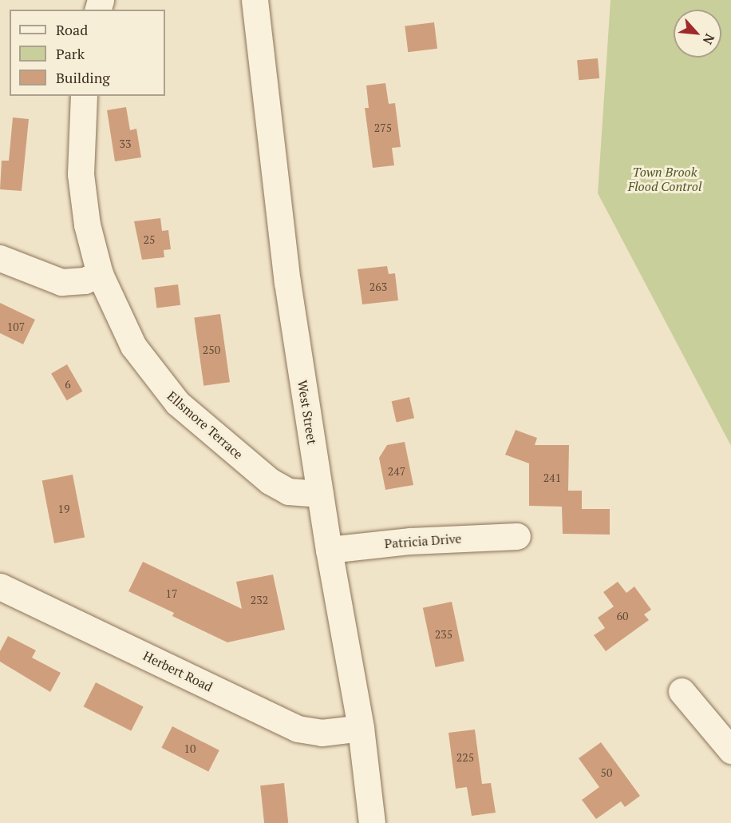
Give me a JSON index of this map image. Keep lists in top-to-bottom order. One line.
{"streets":{"street":["West Street","Ellsmore Terrace","Patricia Drive","Herbert Road"]},"crossings":[["West Street","Ellsmore Terrace"],["West Street","Patricia Drive"],["West Street","Herbert Road"]],"parks":["Town Brook Flood Control"],"house_numbers":["275","33","25","263","107","250","6","247","241","19","17","232","60","235","10","225","50"],"legend":["Road","Park","Building"],"north":"bottom right"}
